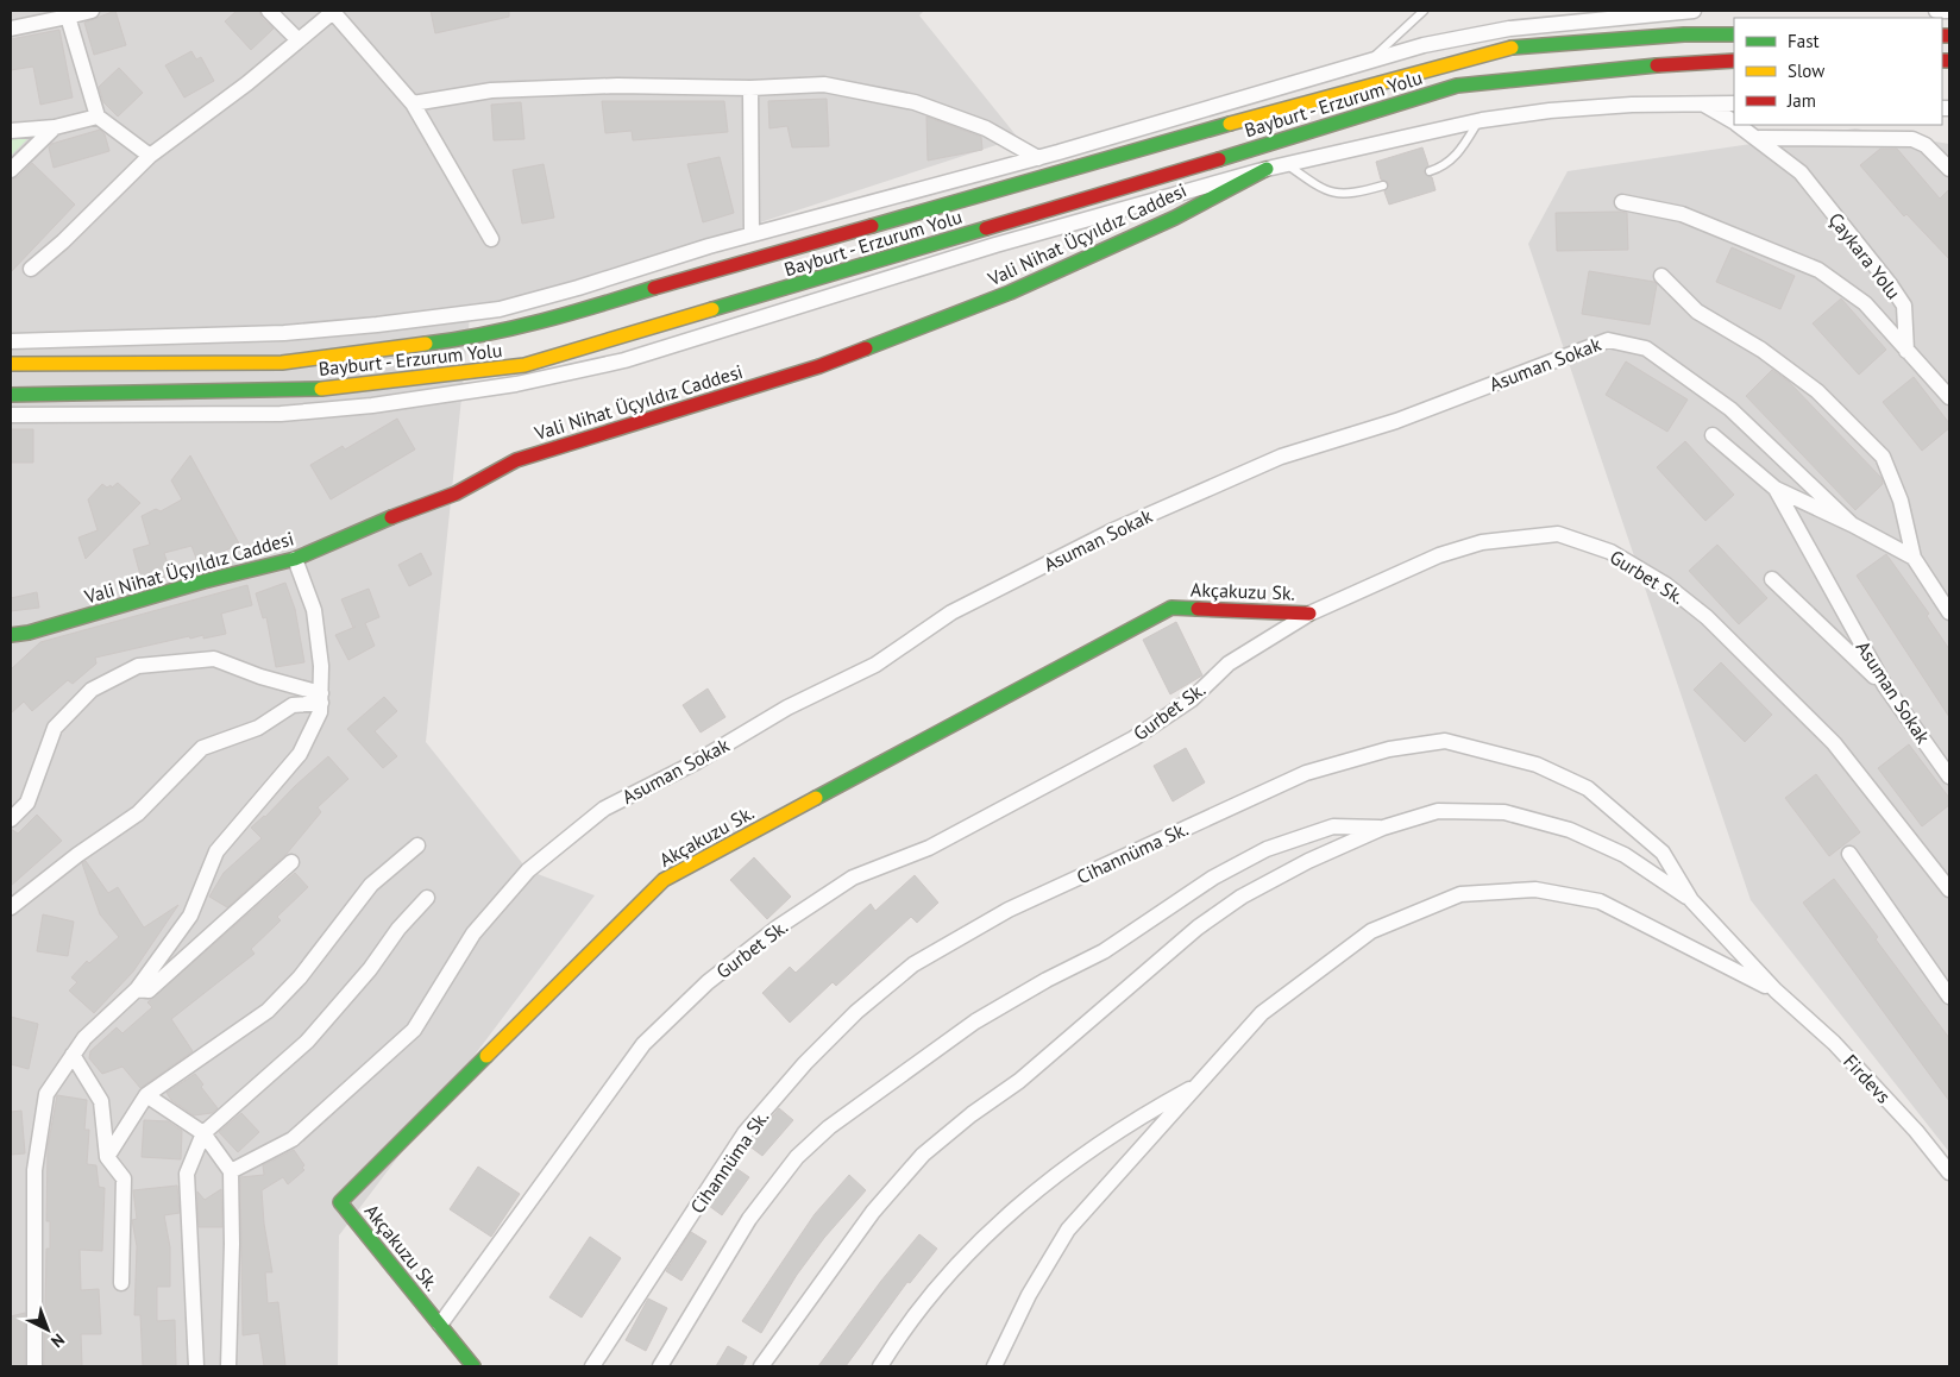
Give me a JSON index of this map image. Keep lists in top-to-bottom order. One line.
{"streets":{"main road":["Bayburt - Erzurum Yolu","Vali Nihat Üçyıldız Caddesi","Akçakuzu Sk."],"street":["Çaykara Yolu","Asuman Sokak","Gurbet Sk.","Cihannüma Sk.","Firdevs"]},"crossings":[["Gurbet Sk.","Akçakuzu Sk."],["Cihannüma Sk.","Firdevs"]],"legend":["Fast","Slow","Jam"],"north":"bottom right"}
